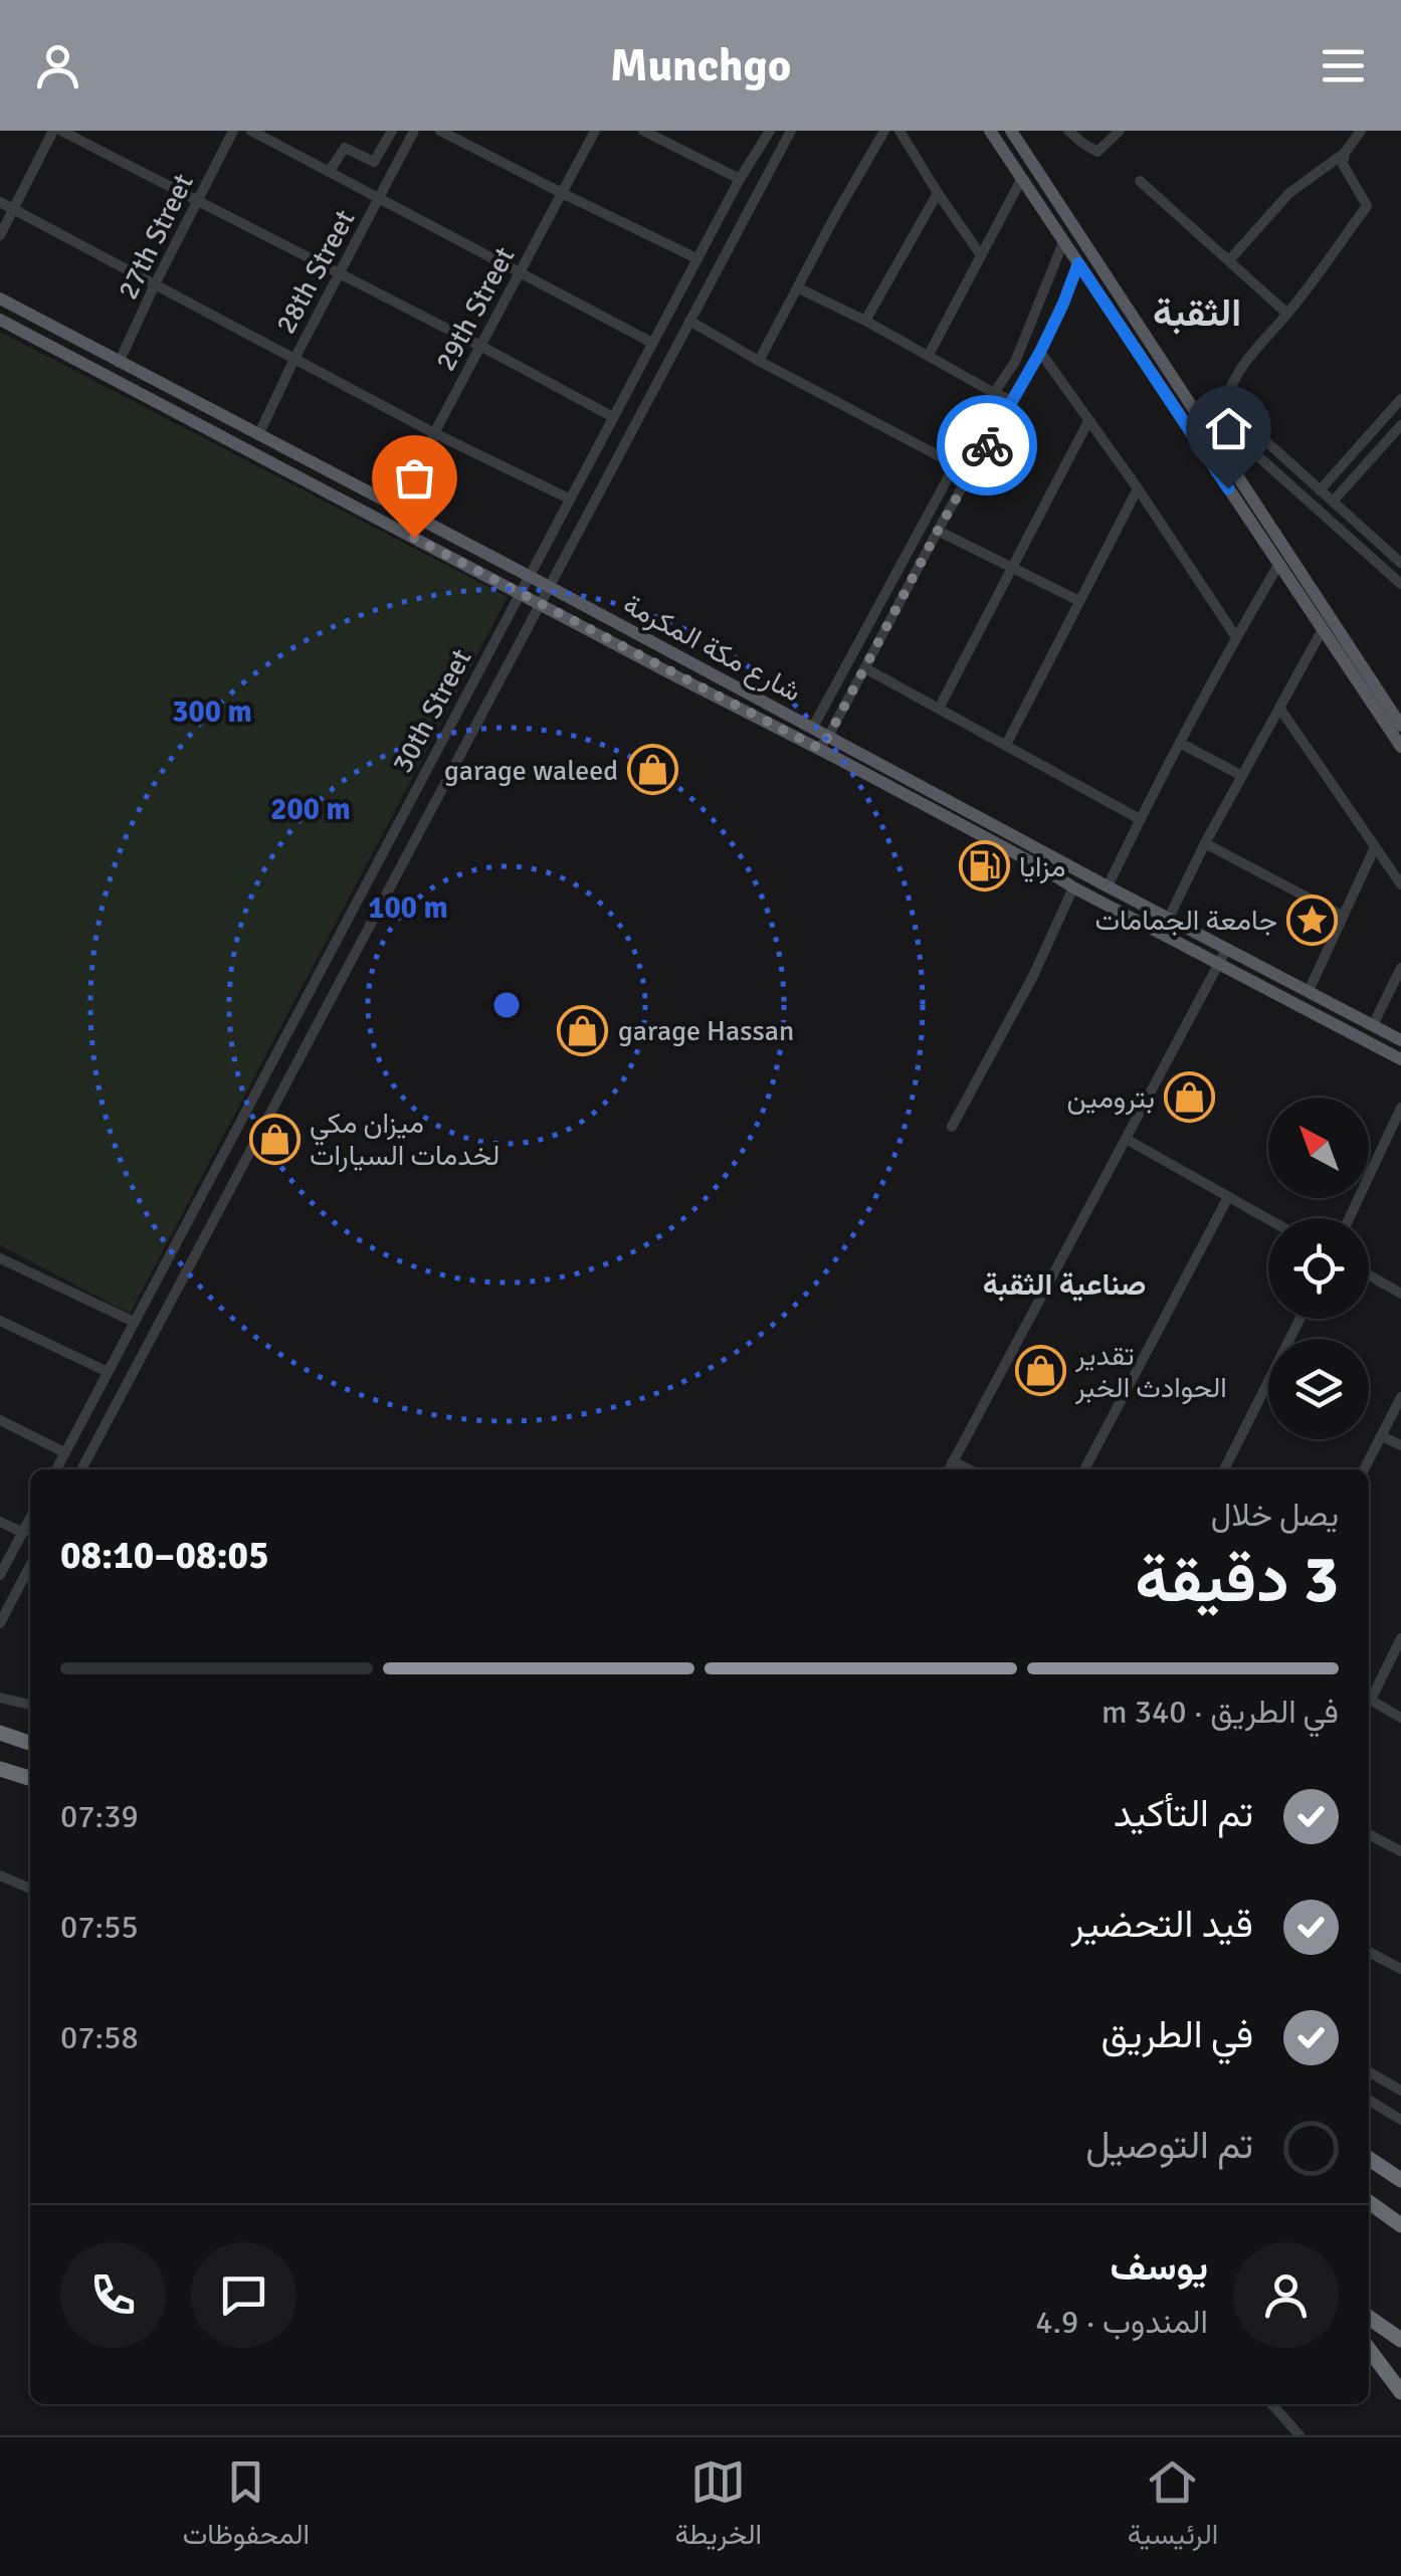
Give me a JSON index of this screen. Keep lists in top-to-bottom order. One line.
{"streets":{"main road":["شارع مكة المكرمة"],"street":["27th Street","28th Street","29th Street","30th Street"]},"crossings":[["27th Street","شارع مكة المكرمة"],["28th Street","شارع مكة المكرمة"],["29th Street","شارع مكة المكرمة"],["شارع مكة المكرمة","30th Street"]],"districts":["الثقبة","صناعية الثقبة"],"places":{"shop":["garage waleed","garage Hassan","بترومين","ميزان مكي لخدمات السيارات","تقدير الحوادث الخبر"],"fuel station":["مزايا"],"place":["جامعة الجمامات"]},"north":"top left","page":{"header":"Munchgo","heading":["3 دقيقة","يصل خلال","08:05–08:10"],"panel":["يوسف","المندوب · 4.9"],"bar":"في الطريق · 340 m","list":[["تم التأكيد","07:39"],["قيد التحضير","07:55"],["في الطريق","07:58"],"تم التوصيل"],"tabs":["الرئيسية","الخريطة","المحفوظات"]},"rings":["300 m","200 m","100 m"]}
